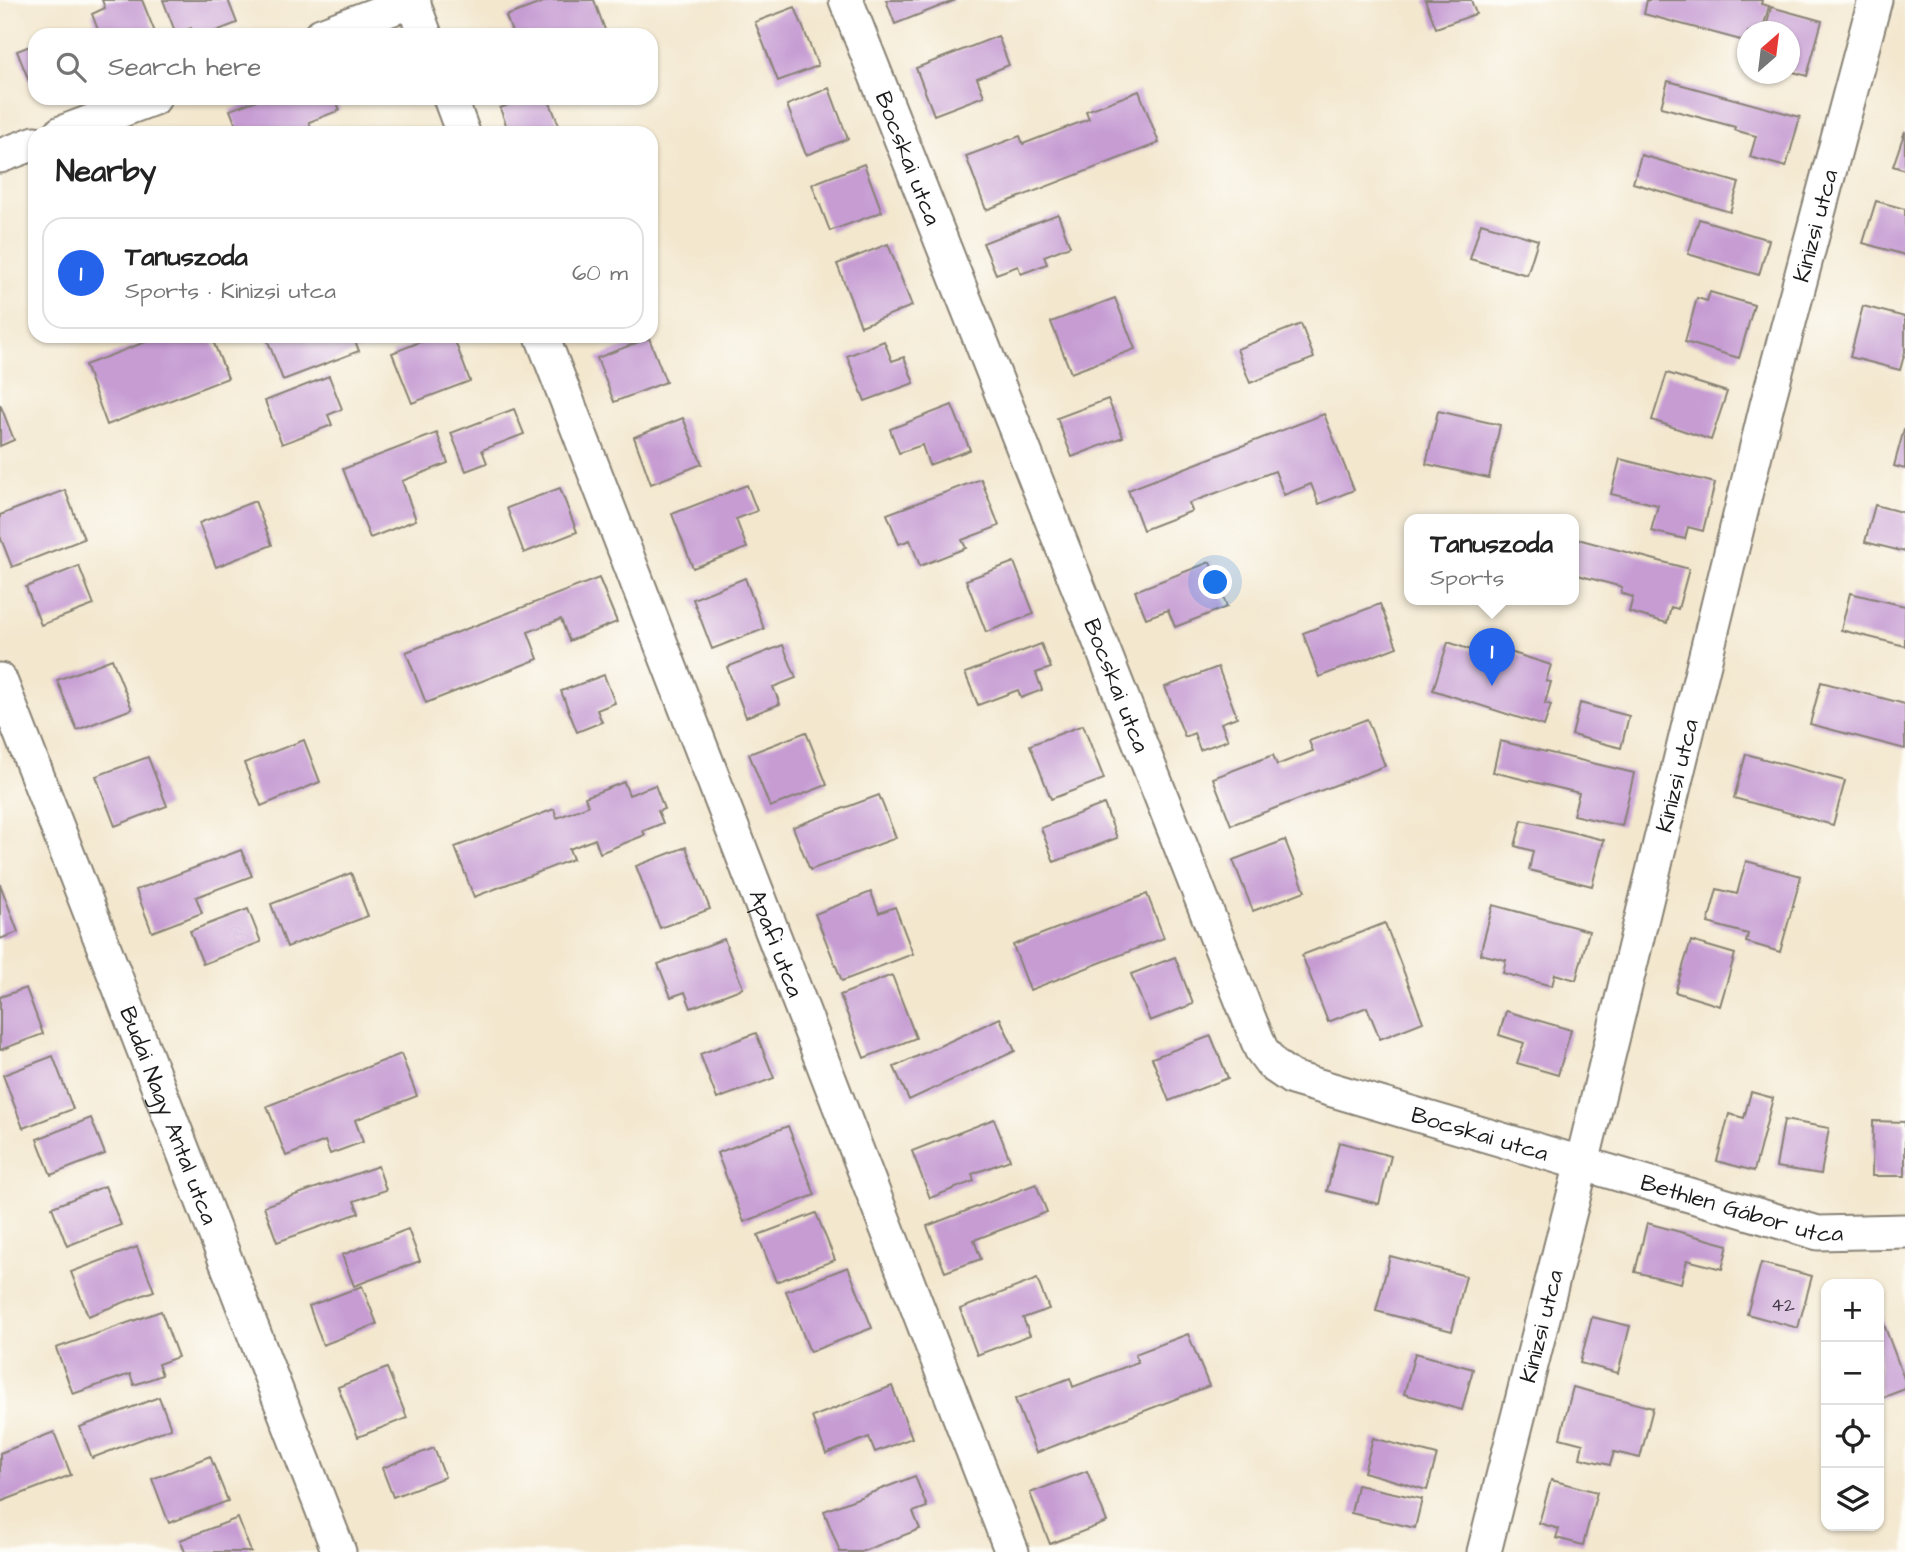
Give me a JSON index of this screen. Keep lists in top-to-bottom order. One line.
{"streets":{"street":["Bocskai utca","Kinizsi utca","Apafi utca","Budai Nagy Antal utca","Bethlen Gábor utca"]},"crossings":[["Bocskai utca","Kinizsi utca"],["Bocskai utca","Bethlen Gábor utca"],["Kinizsi utca","Bethlen Gábor utca"]],"house_numbers":["42"],"north":"top right","page":{"search":"Search here","heading":"Nearby","list":[{"mark":"1","name":"Tanuszoda","note":"Sports · Kinizsi utca","value":"60 m"}],"popup":["Tanuszoda","Sports"],"pins":"1","map_buttons":["+","−"]}}
